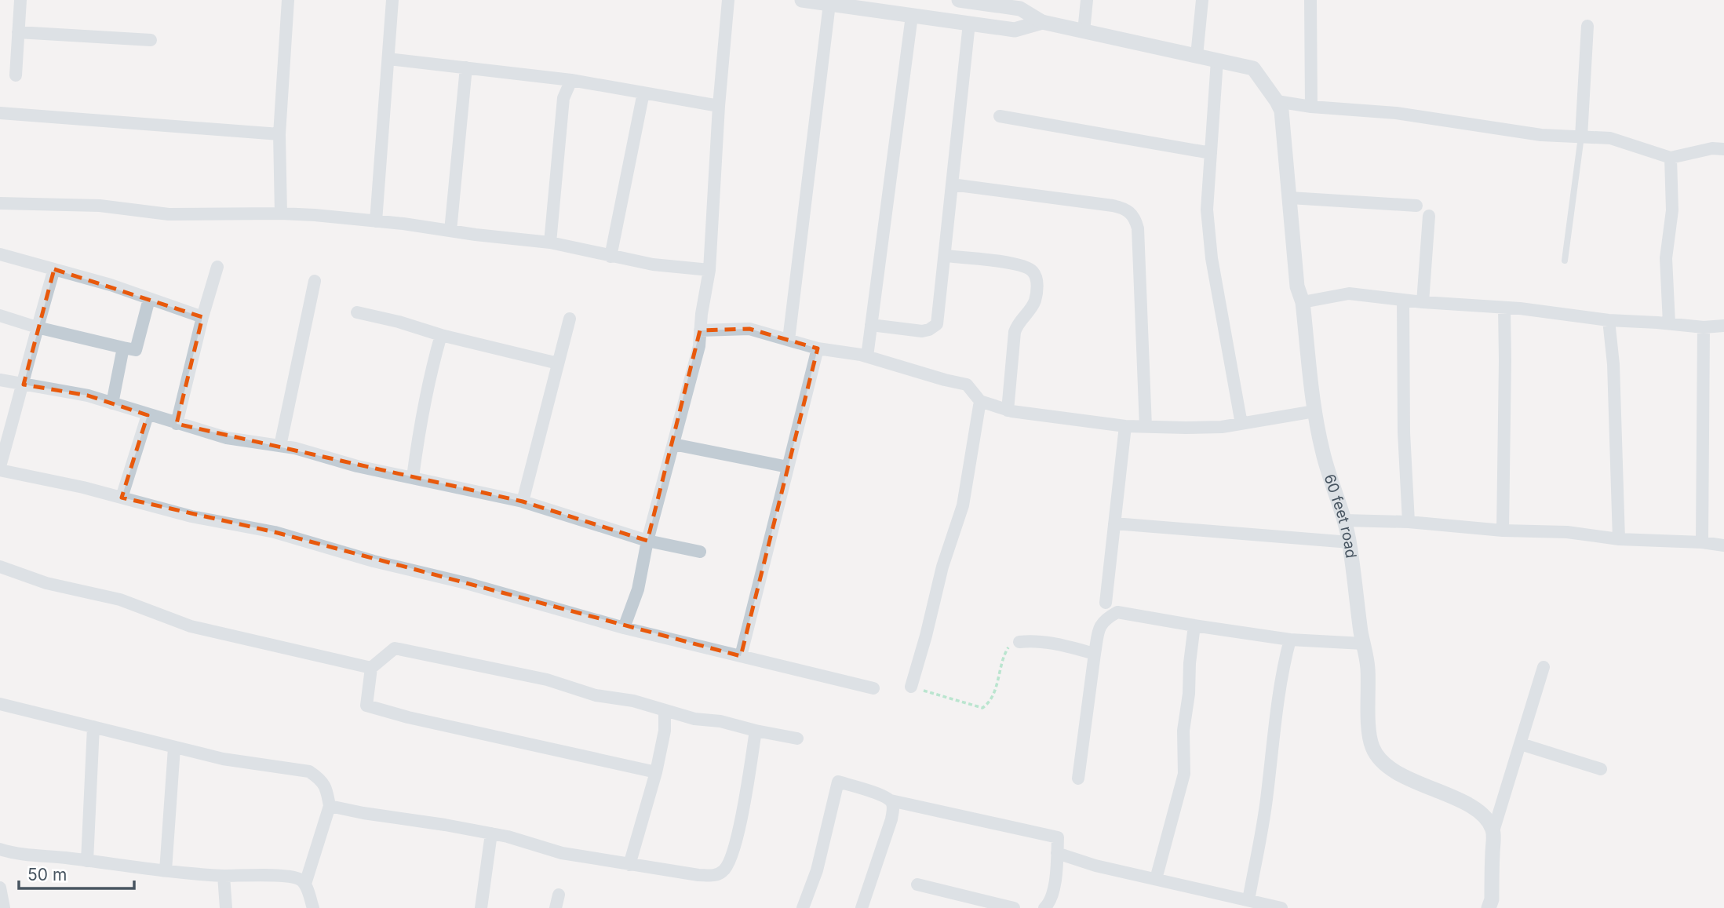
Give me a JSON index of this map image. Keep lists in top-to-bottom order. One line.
{"streets":{"street":["60 feet road"]},"scale_bar":"50 m"}
